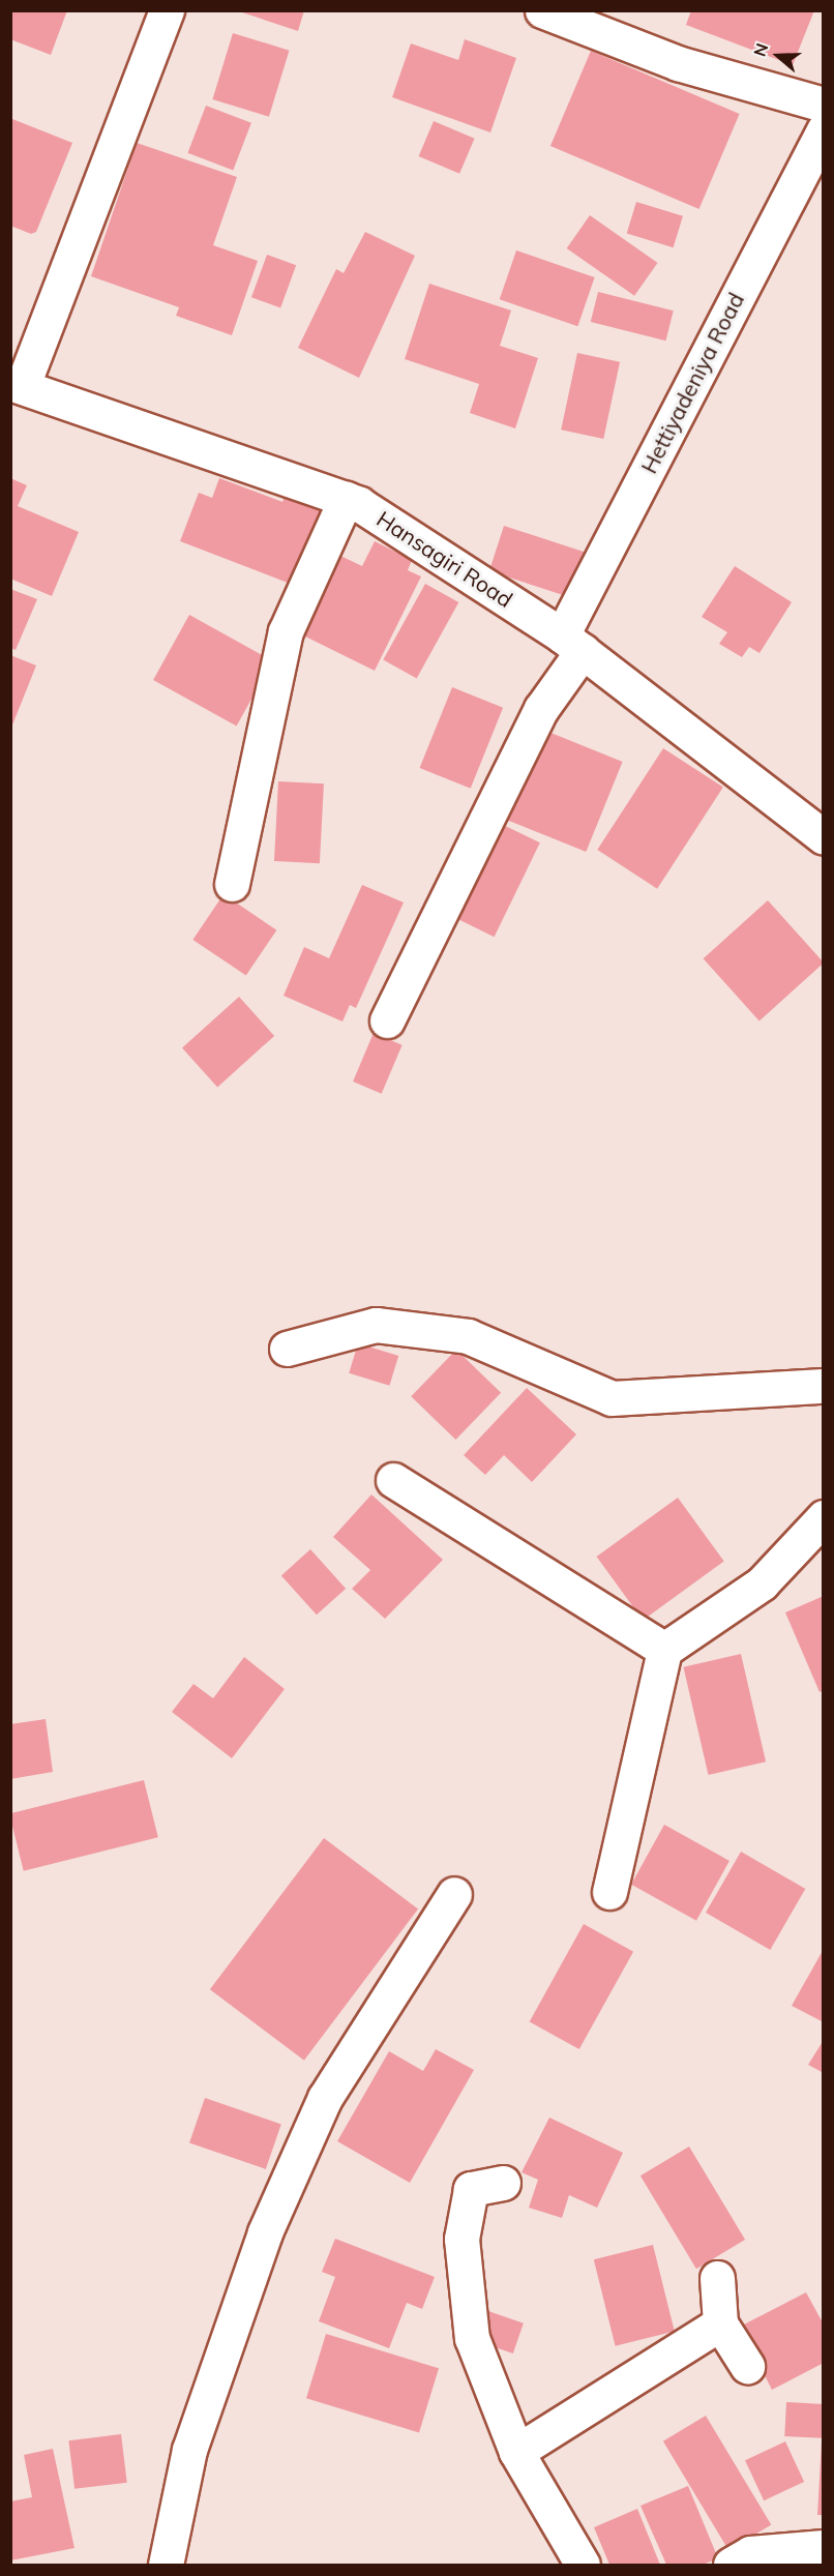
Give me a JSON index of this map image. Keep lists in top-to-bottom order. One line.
{"streets":{"street":["Hettiyadeniya Road","Hansagiri Road"]},"crossings":[["Hettiyadeniya Road","Hansagiri Road"]],"north":"left"}
